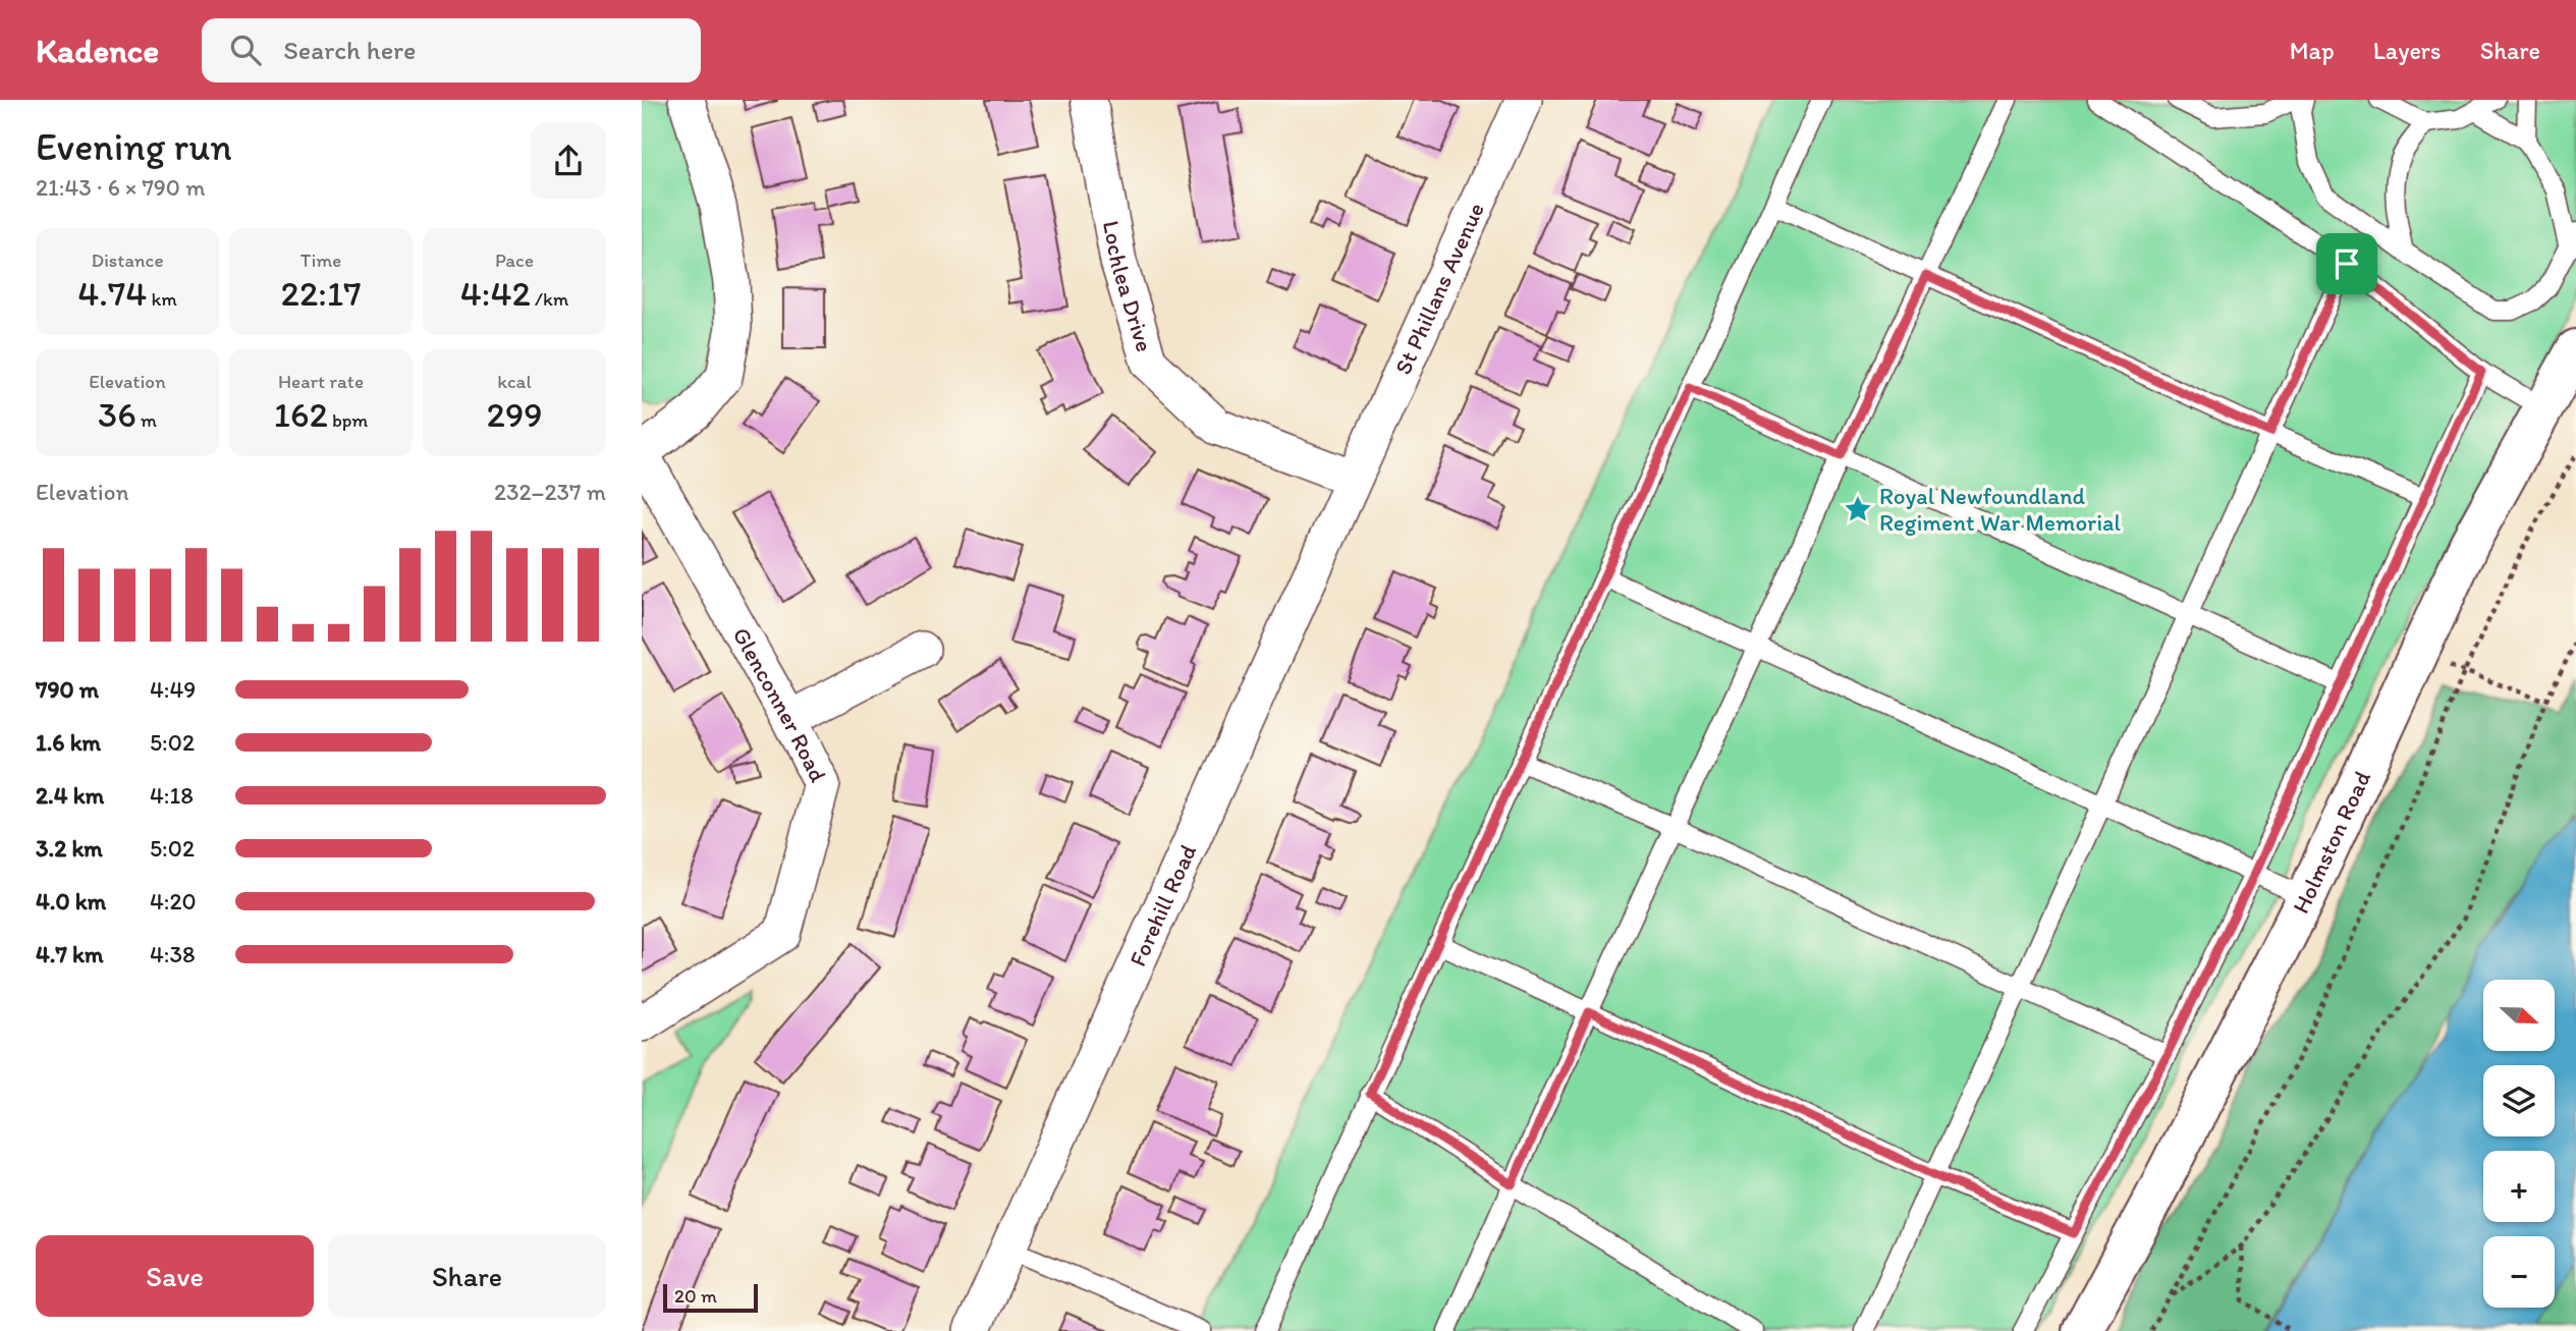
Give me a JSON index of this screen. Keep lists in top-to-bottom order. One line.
{"streets":{"main road":["Holmston Road"],"street":["Lochlea Drive","St Phillans Avenue","Glenconner Road","Forehill Road"]},"crossings":[["Lochlea Drive","St Phillans Avenue"],["Lochlea Drive","Forehill Road"],["St Phillans Avenue","Forehill Road"]],"places":{"place":["Royal Newfoundland Regiment War Memorial"]},"scale_bar":"20 m","north":"right","page":{"header":"Kadence","search":"Search here","nav":["Map","Layers","Share"],"heading":["Evening run","21:43 · 6 × 790 m"],"stats":[["Distance","4.74 km"],["Time","22:17"],["Pace","4:42 /km"],["Elevation","36 m"],["Heart rate","162 bpm"],["kcal","299"]],"chart":["Elevation","232–237 m"],"list":[{"name":"790 m","note":"4:49"},{"name":"1.6 km","note":"5:02"},{"name":"2.4 km","note":"4:18"},{"name":"3.2 km","note":"5:02"},{"name":"4.0 km","note":"4:20"},{"name":"4.7 km","note":"4:38"}],"map_buttons":["+","−"],"buttons":["Save","Share"],"scale":"20 m"}}
